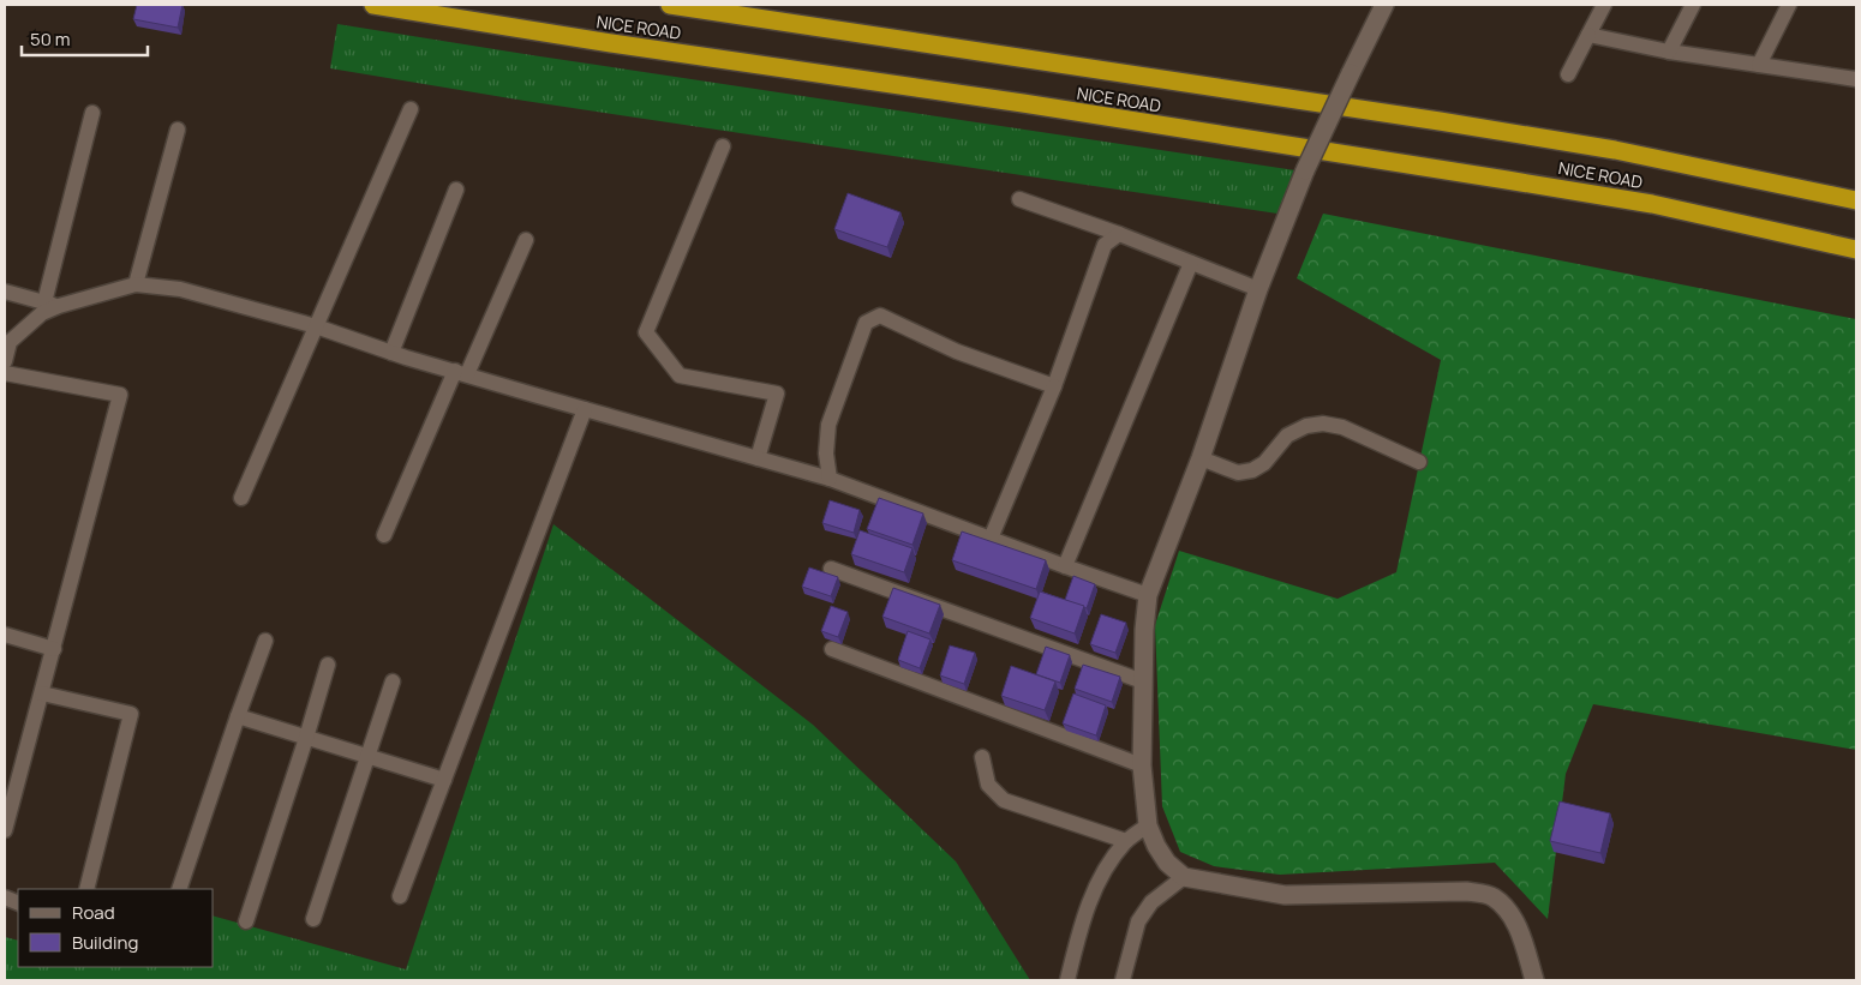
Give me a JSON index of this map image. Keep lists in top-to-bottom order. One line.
{"streets":{"highway":["NICE ROAD"]},"legend":["Road","Building"],"scale_bar":"50 m"}
